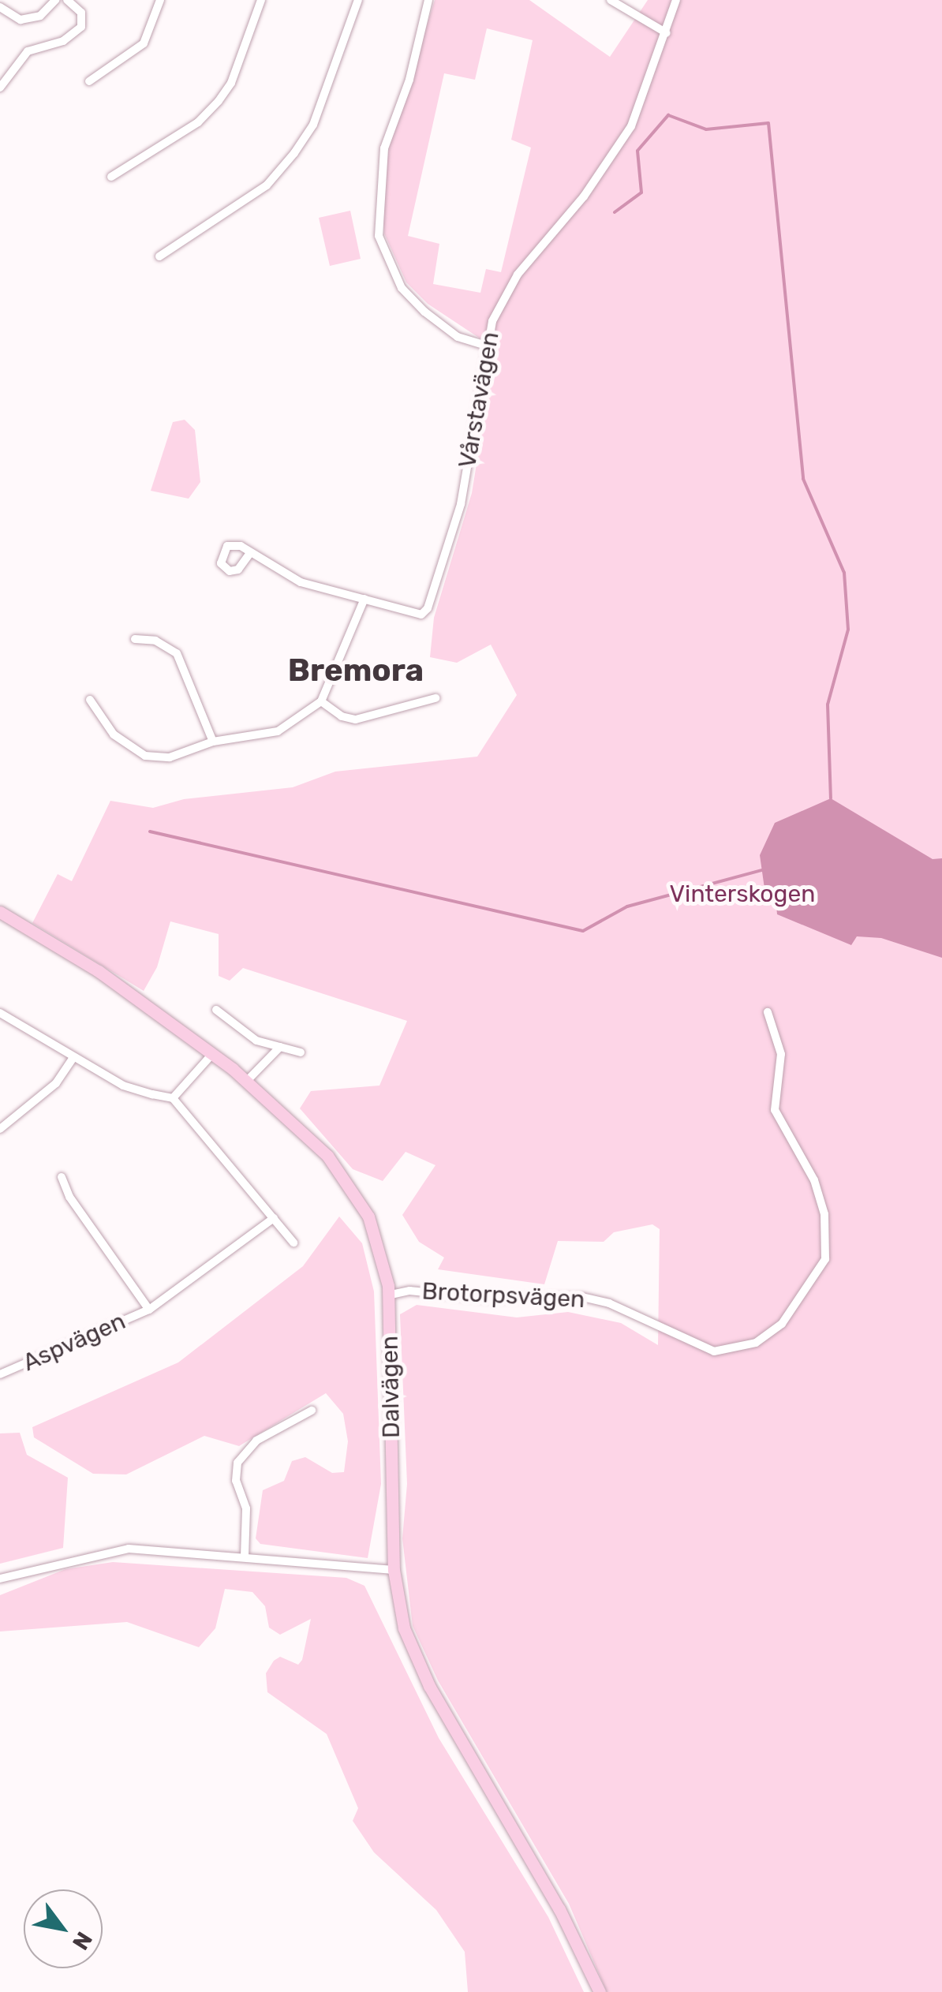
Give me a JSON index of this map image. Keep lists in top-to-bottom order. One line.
{"streets":{"main road":["Dalvägen"],"street":["Vårstavägen","Brotorpsvägen","Aspvägen"]},"crossings":[["Brotorpsvägen","Dalvägen"]],"districts":["Bremora"],"parks":["Vinterskogen"],"north":"bottom right"}
